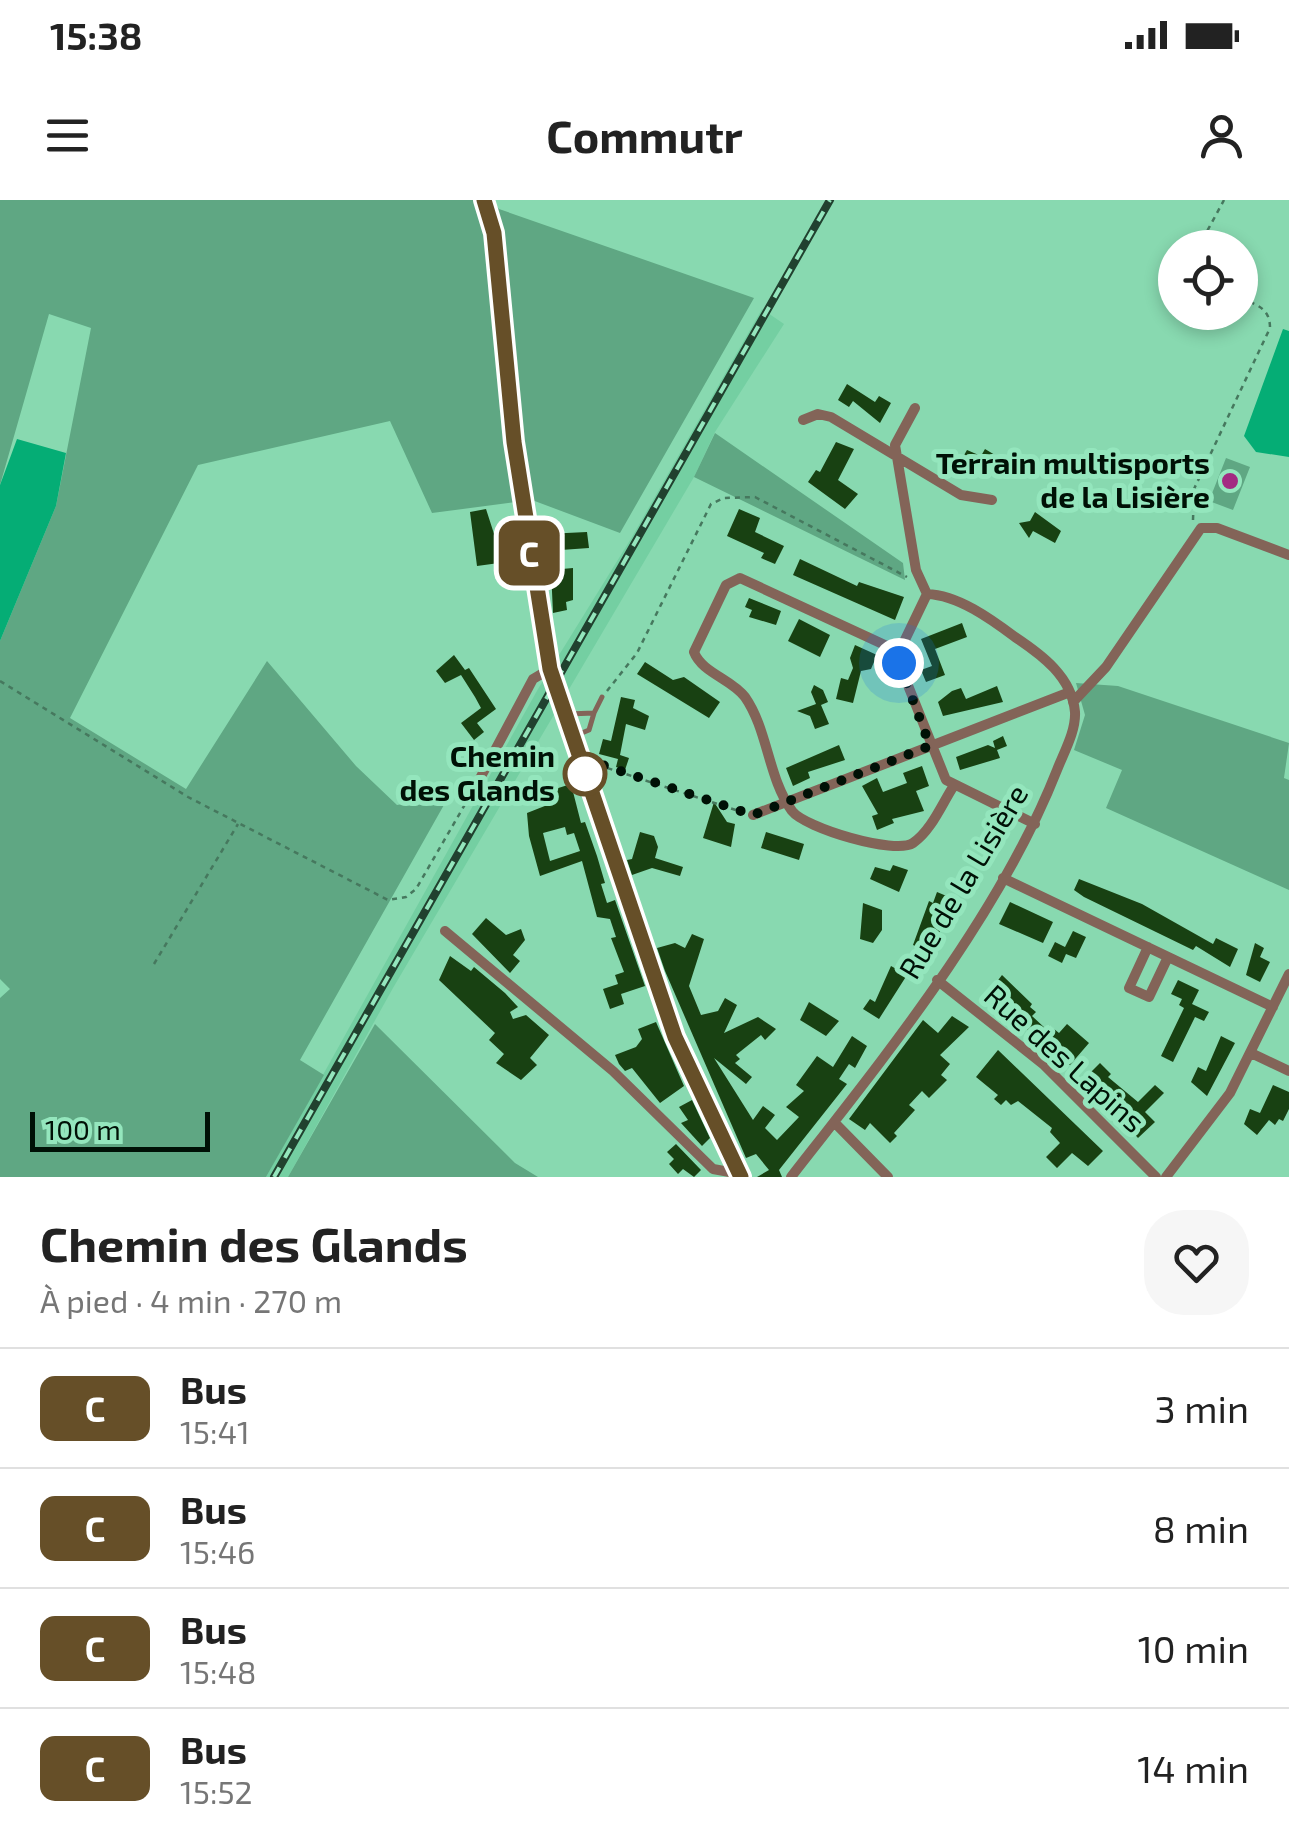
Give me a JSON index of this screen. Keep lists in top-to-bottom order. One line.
{"streets":{"street":["Rue de la Lisière","Rue des Lapins"]},"crossings":[["Rue de la Lisière","Rue des Lapins"]],"places":["Terrain multisports de la Lisière","Chemin des Glands"],"lines":["bus line C"],"scale_bar":"100 m","page":{"status":"15:38","header":"Commutr","on_map":"C","scale":"100 m","heading":["Chemin des Glands","À pied · 4 min · 270 m"],"list":[{"mark":"C","name":"Bus","note":"15:41","value":"3 min"},{"mark":"C","name":"Bus","note":"15:46","value":"8 min"},{"mark":"C","name":"Bus","note":"15:48","value":"10 min"},{"mark":"C","name":"Bus","note":"15:52","value":"14 min"}]}}
